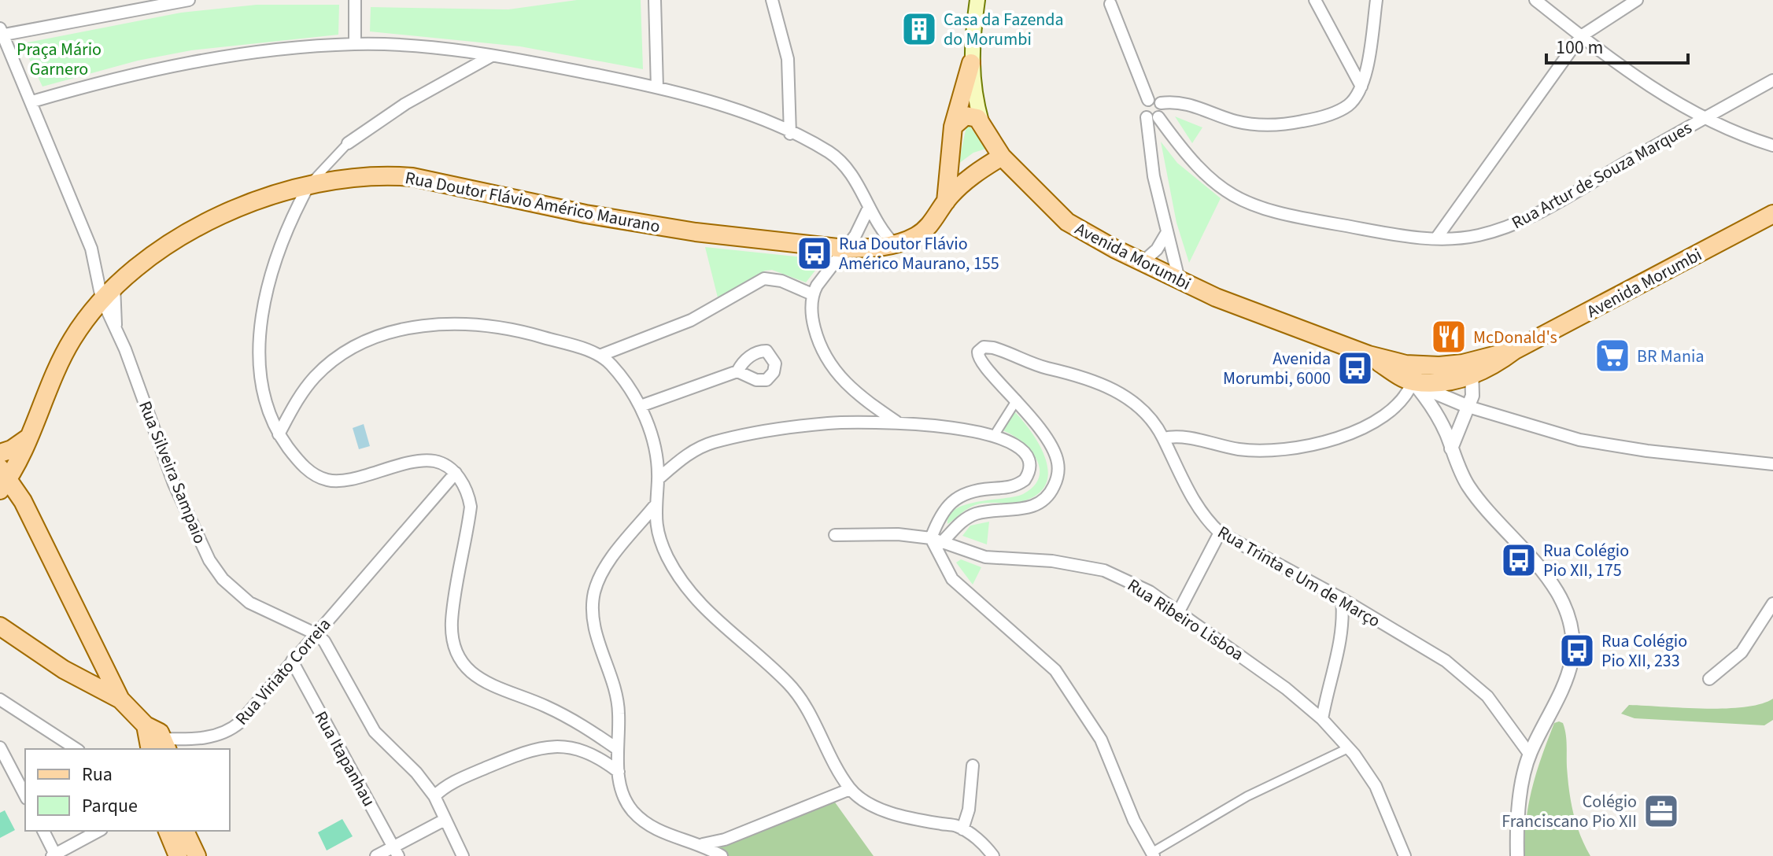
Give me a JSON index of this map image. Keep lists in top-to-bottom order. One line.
{"streets":{"main road":["Rua Doutor Flávio Américo Maurano","Avenida Morumbi","Rua Viriato Correia"],"street":["Rua Artur de Souza Marques","Rua Silveira Sampaio","Rua Trinta e Um de Março","Rua Ribeiro Lisboa","Rua Itapanhau"]},"crossings":[["Rua Doutor Flávio Américo Maurano","Avenida Morumbi"],["Rua Doutor Flávio Américo Maurano","Rua Silveira Sampaio"],["Rua Doutor Flávio Américo Maurano","Rua Viriato Correia"],["Rua Silveira Sampaio","Rua Viriato Correia"],["Rua Trinta e Um de Março","Rua Ribeiro Lisboa"],["Rua Viriato Correia","Rua Itapanhau"]],"parks":["Praça Mário Garnero"],"places":{"building":["Casa da Fazenda do Morumbi"],"bus stop":["Rua Doutor Flávio Américo Maurano, 155","Avenida Morumbi, 6000","Rua Colégio Pio XII, 175","Rua Colégio Pio XII, 233"],"restaurant":["McDonald's"],"supermarket":["BR Mania"],"office":["Colégio Franciscano Pio XII"]},"legend":["Rua","Parque"],"scale_bar":"100 m"}
